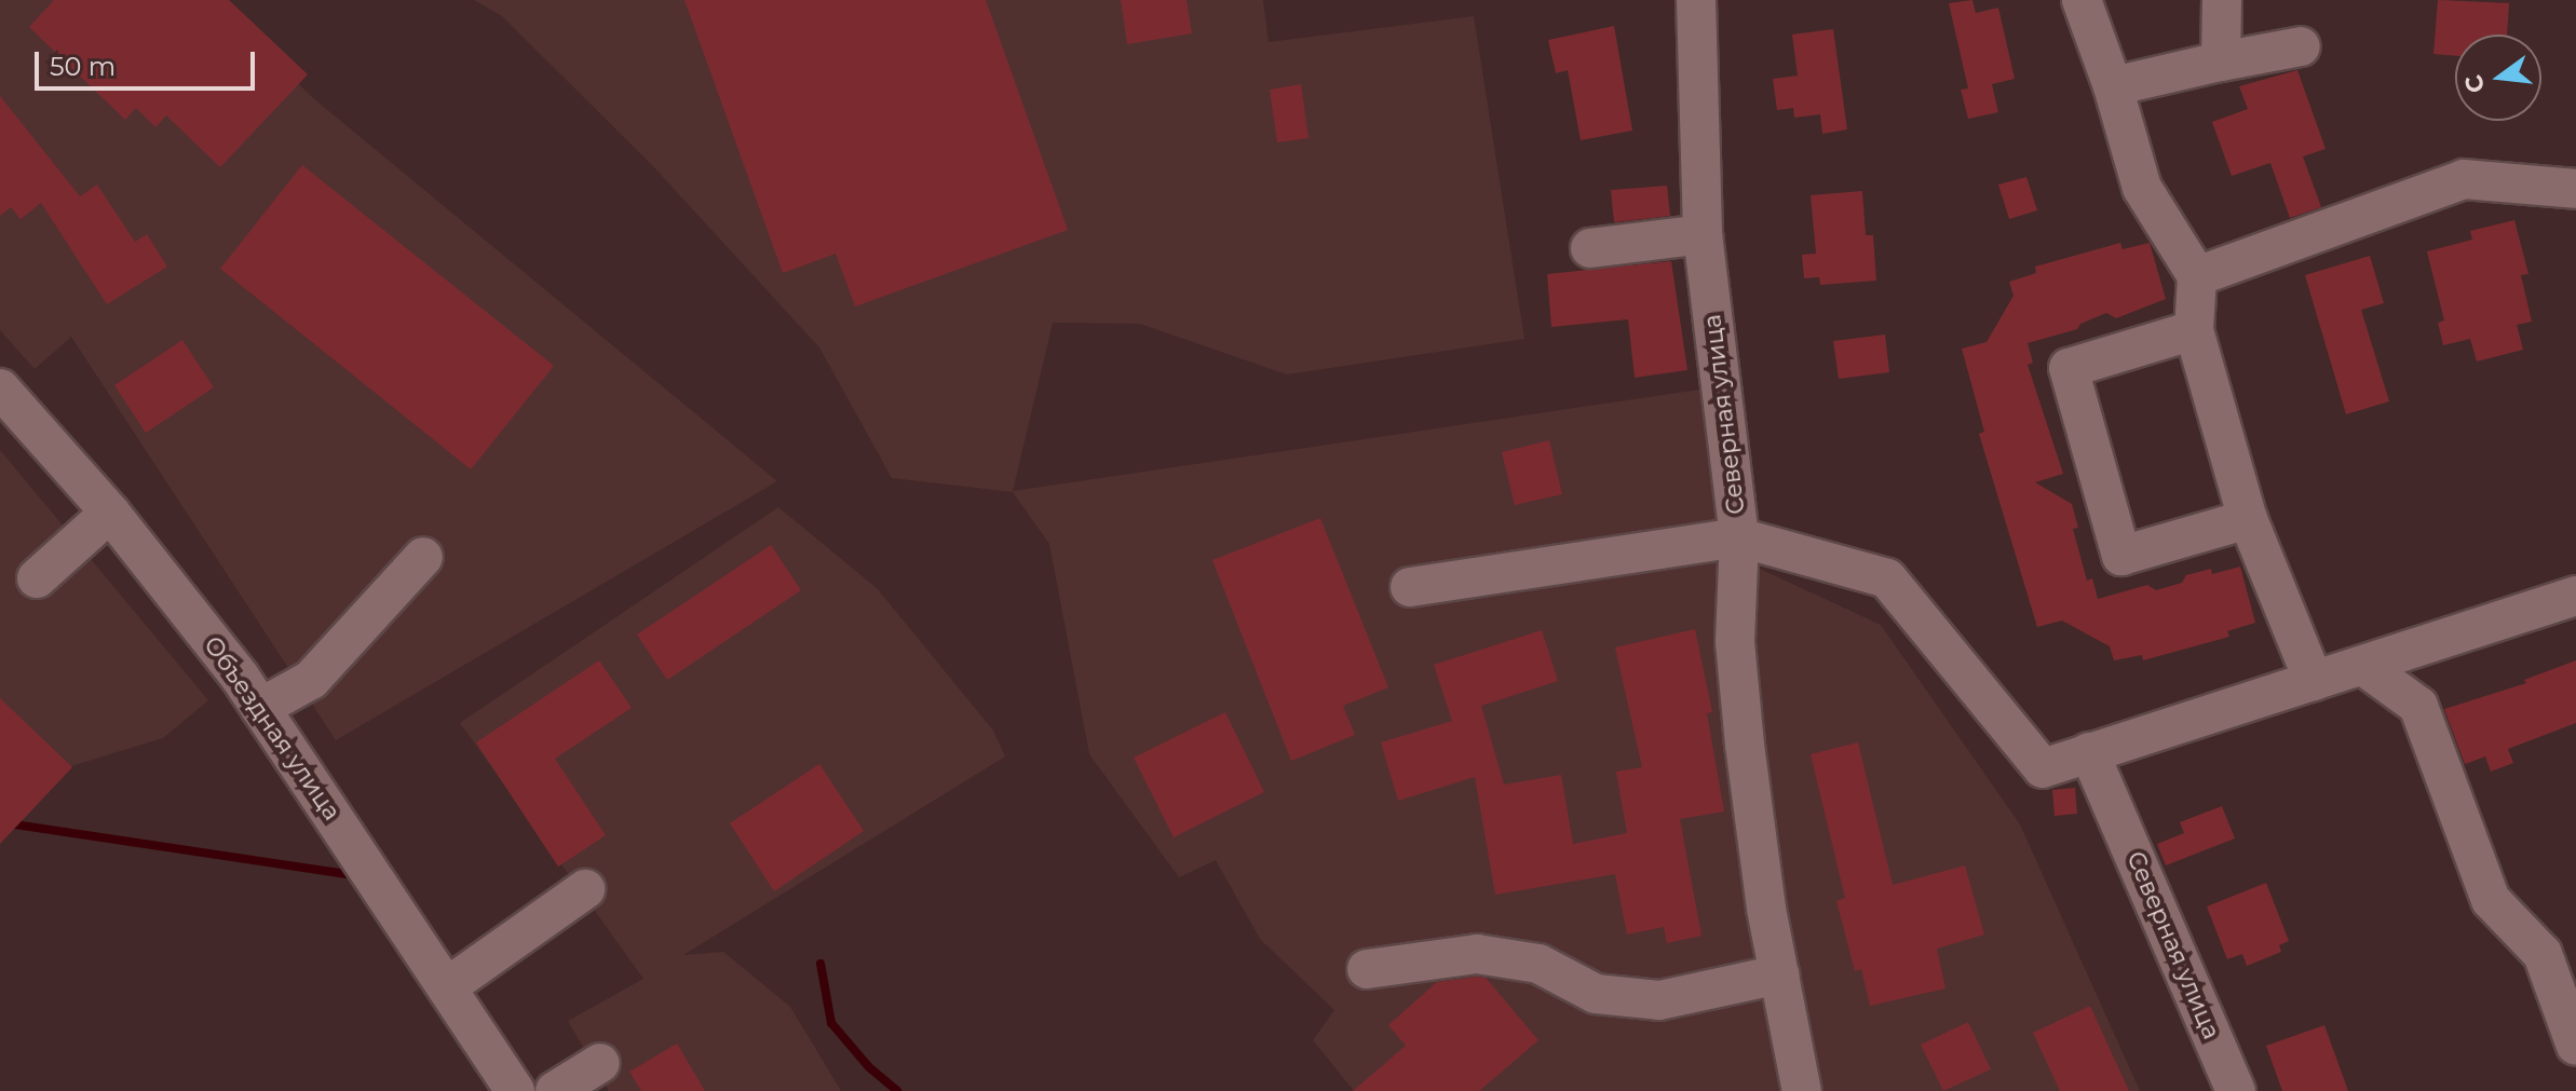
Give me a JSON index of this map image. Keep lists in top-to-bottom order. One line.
{"streets":{"street":["Северная улица","Объездная улица"]},"scale_bar":"50 m","north":"left"}
